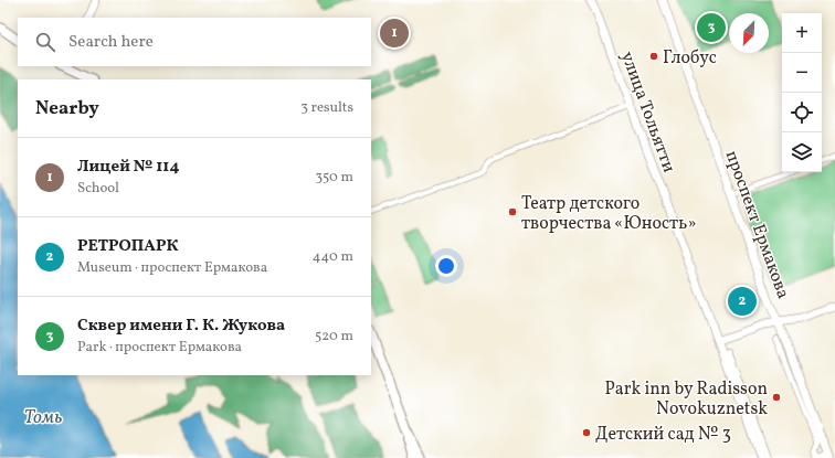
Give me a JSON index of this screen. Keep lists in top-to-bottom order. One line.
{"streets":{"main road":["улица Тольятти","проспект Ермакова"]},"water":["Томь"],"places":["Глобус","Театр детского творчества «Юность»","Park inn by Radisson Novokuznetsk","Детский сад № 3"],"north":"bottom left","page":{"pins":["3","1","2"],"map_buttons":["+","−"],"search":"Search here","heading":["Nearby","3 results"],"list":[{"mark":"1","name":"Лицей № 114","note":"School","value":"350 m"},{"mark":"2","name":"РЕТРОПАРК","note":"Museum · проспект Ермакова","value":"440 m"},{"mark":"3","name":"Сквер имени Г. К. Жукова","note":"Park · проспект Ермакова","value":"520 m"}]}}
